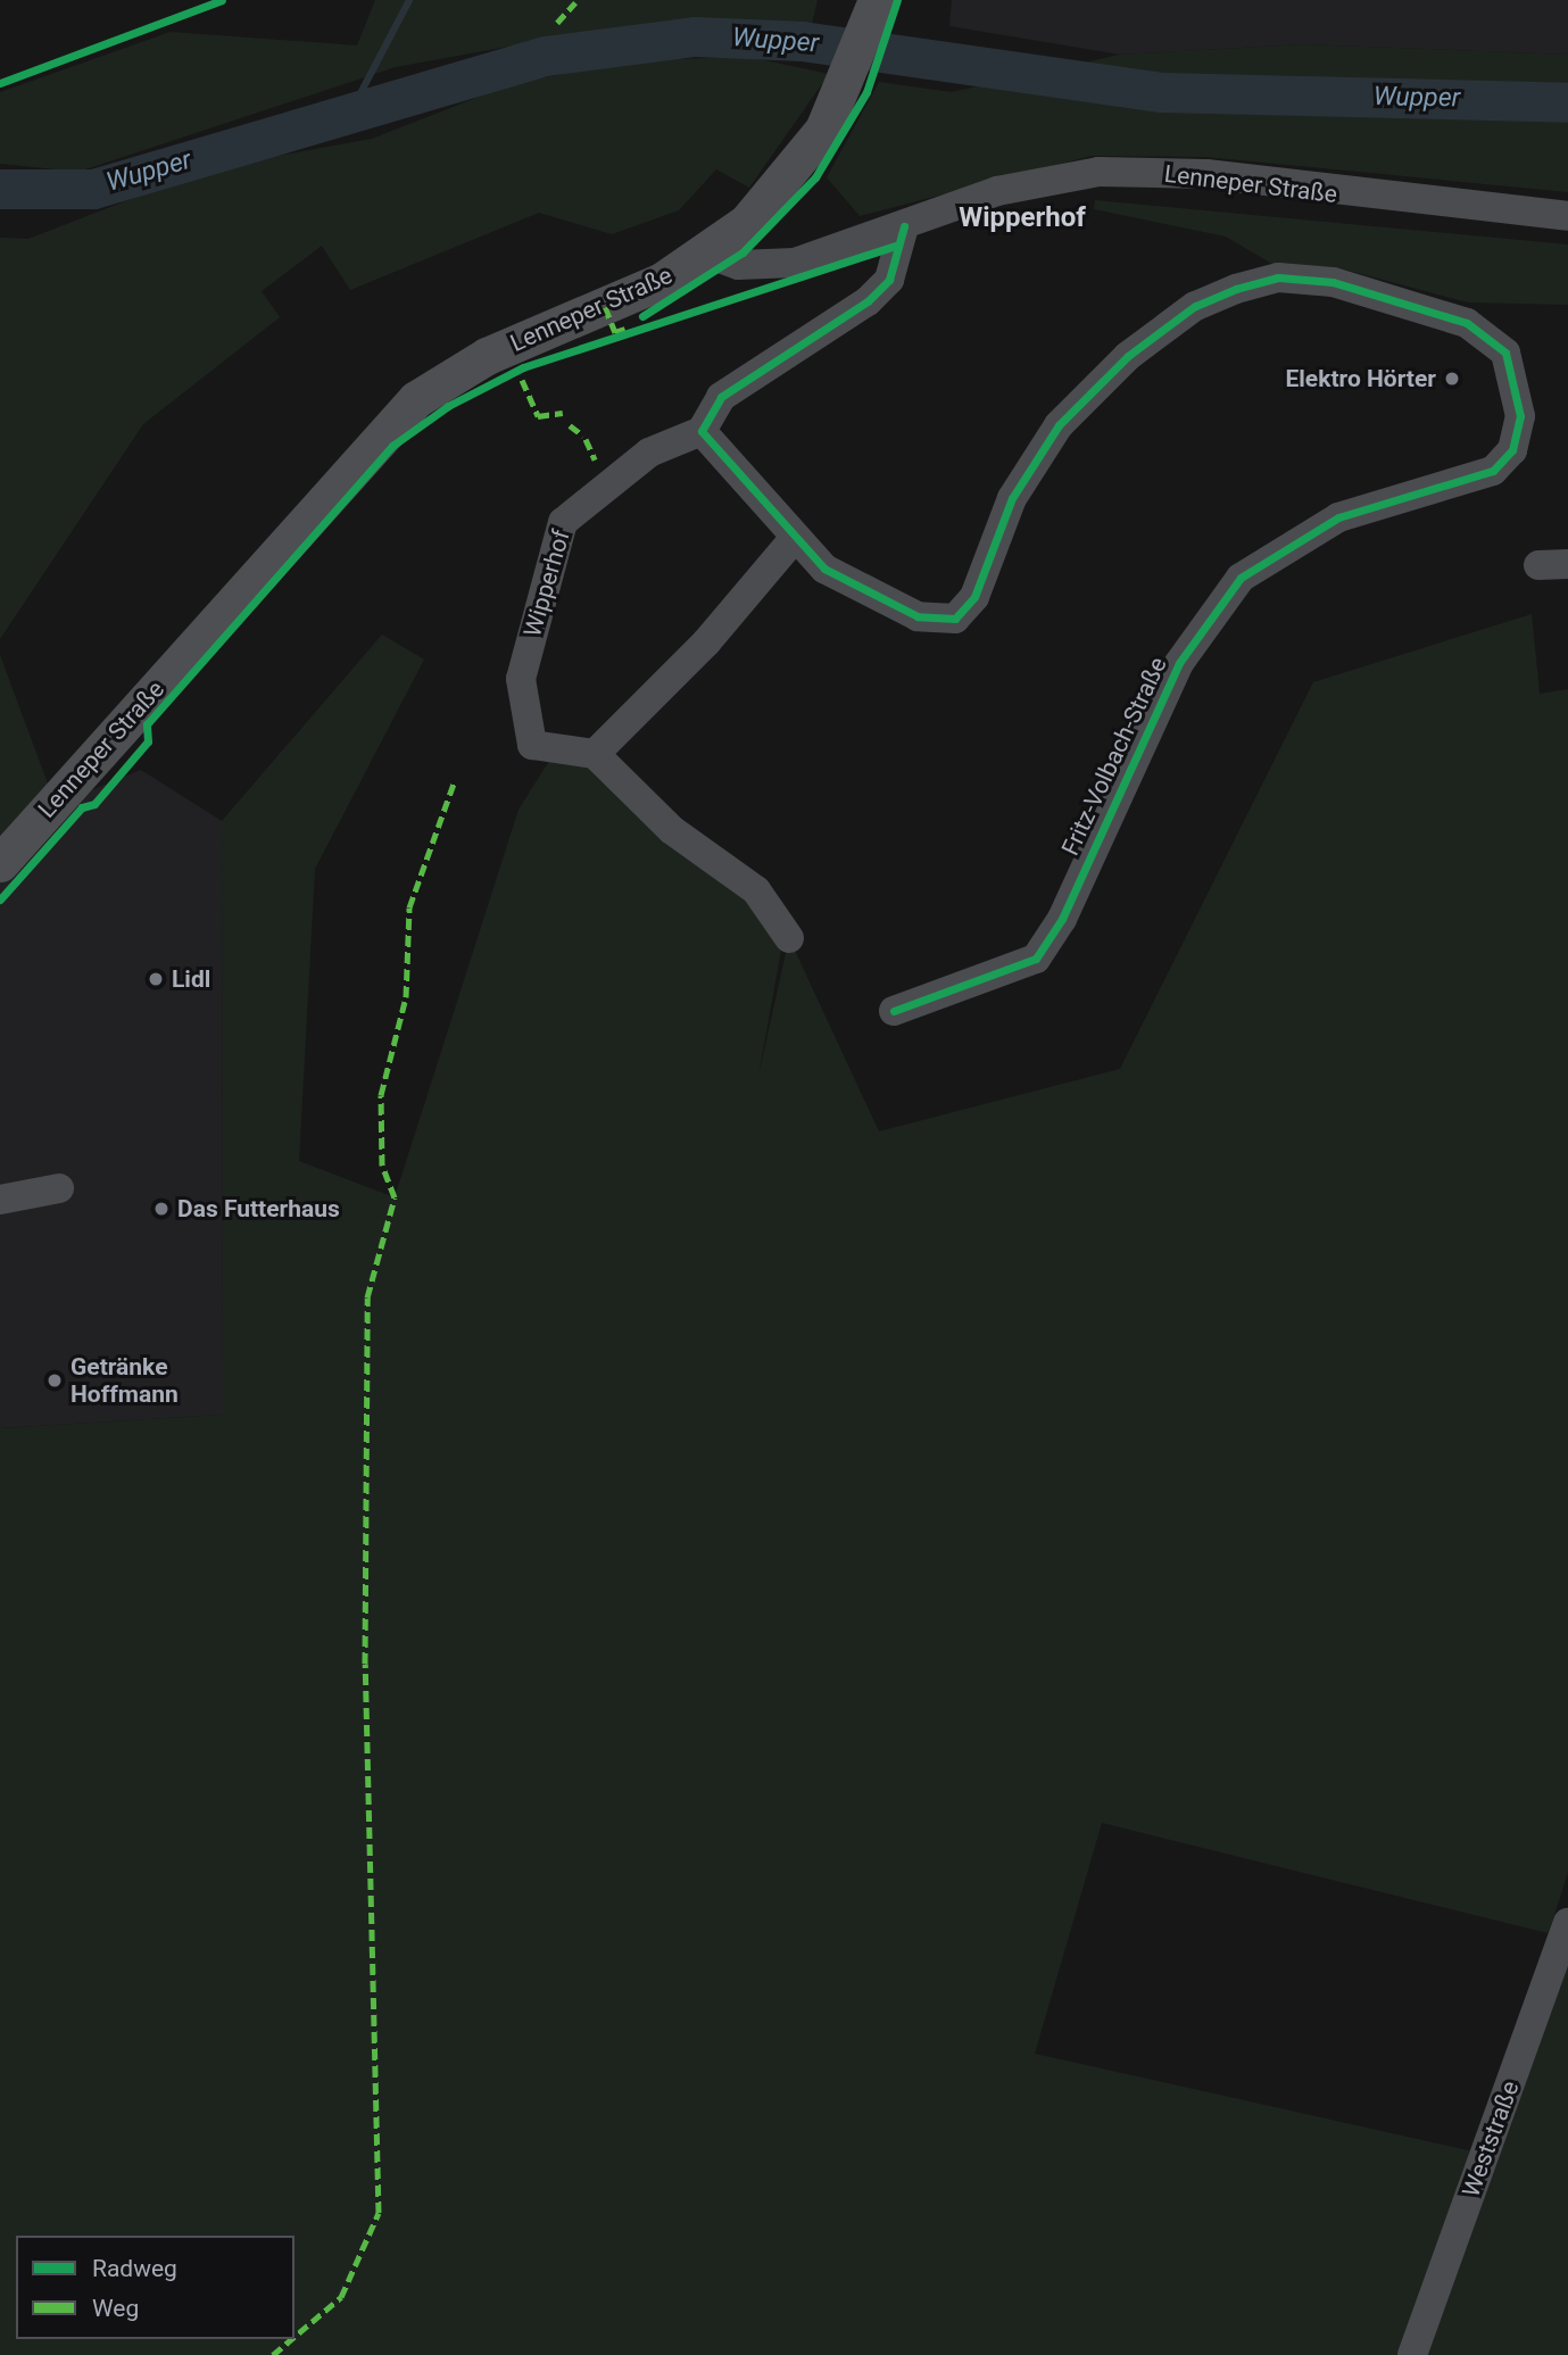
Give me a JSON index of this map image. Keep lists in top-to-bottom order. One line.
{"streets":{"main road":["Lenneper Straße"],"street":["Wipperhof","Fritz-Volbach-Straße","Weststraße"]},"crossings":[["Wipperhof","Fritz-Volbach-Straße"]],"districts":["Wipperhof"],"water":["Wupper"],"places":["Elektro Hörter","Lidl","Das Futterhaus","Getränke Hoffmann"],"legend":["Radweg","Weg"]}
